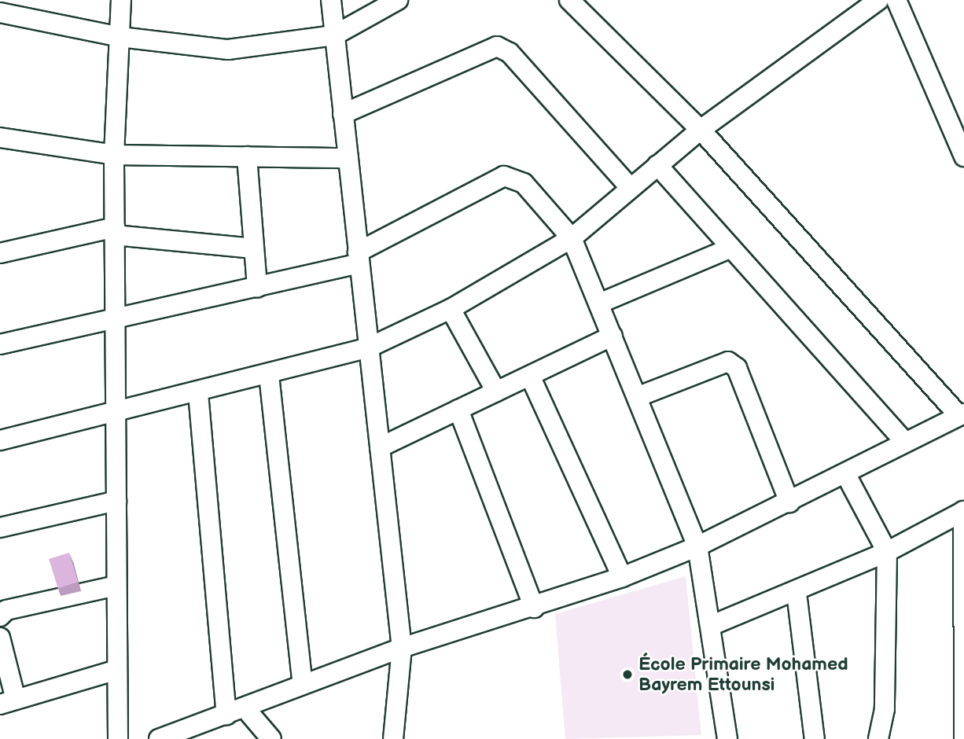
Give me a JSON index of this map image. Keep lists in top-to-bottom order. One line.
{"places":["École Primaire Mohamed Bayrem Ettounsi"]}
